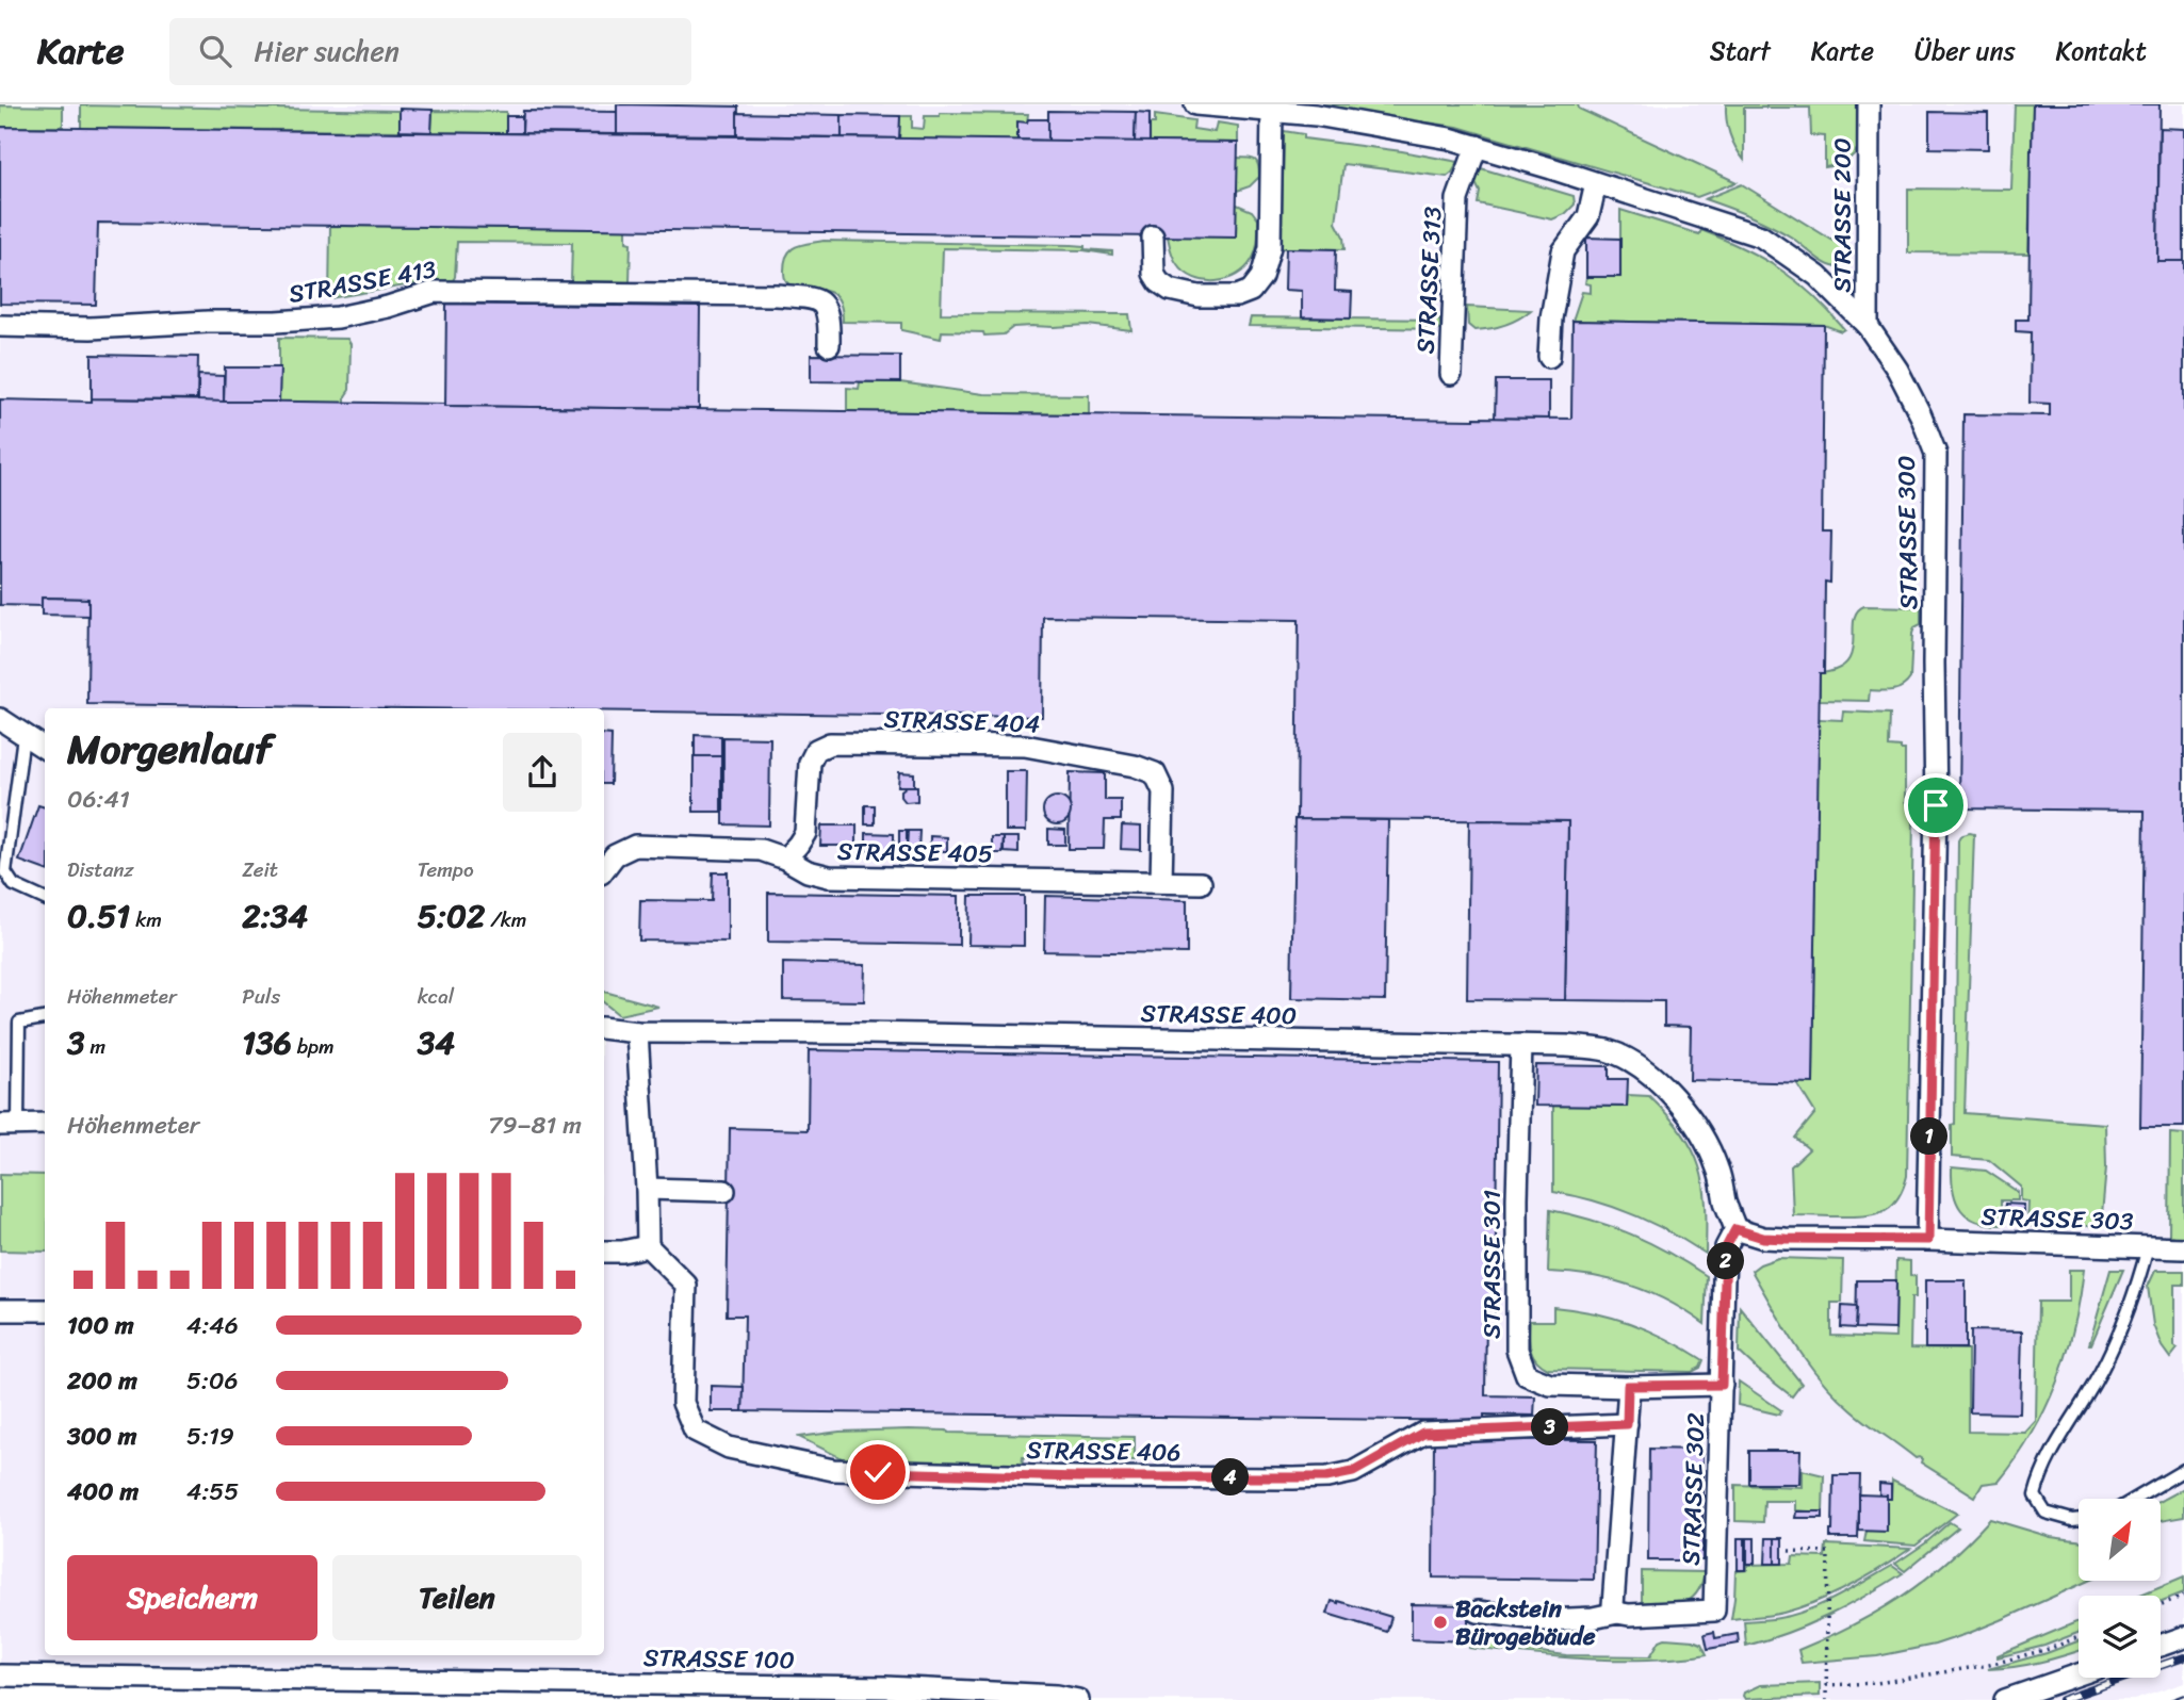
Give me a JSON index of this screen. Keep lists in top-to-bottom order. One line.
{"streets":{"street":["STRASSE 200","STRASSE 313","STRASSE 413","STRASSE 300","STRASSE 404","STRASSE 405","STRASSE 400","STRASSE 303","STRASSE 301","STRASSE 406","STRASSE 302","STRASSE 100"]},"crossings":[["STRASSE 200","STRASSE 300"],["STRASSE 313","STRASSE 300"],["STRASSE 300","STRASSE 303"],["STRASSE 404","STRASSE 405"],["STRASSE 400","STRASSE 301"],["STRASSE 400","STRASSE 302"],["STRASSE 301","STRASSE 302"]],"places":["Backstein Bürogebäude"],"north":"top right","page":{"header":"Karte","search":"Hier suchen","nav":["Start","Karte","Über uns","Kontakt"],"heading":["Morgenlauf","06:41"],"stats":[["Distanz","0.51 km"],["Zeit","2:34"],["Tempo","5:02 /km"],["Höhenmeter","3 m"],["Puls","136 bpm"],["kcal","34"]],"chart":["Höhenmeter","79–81 m"],"pins":["1","2","3","4"],"list":[{"name":"100 m","note":"4:46"},{"name":"200 m","note":"5:06"},{"name":"300 m","note":"5:19"},{"name":"400 m","note":"4:55"}],"buttons":["Speichern","Teilen"]}}
